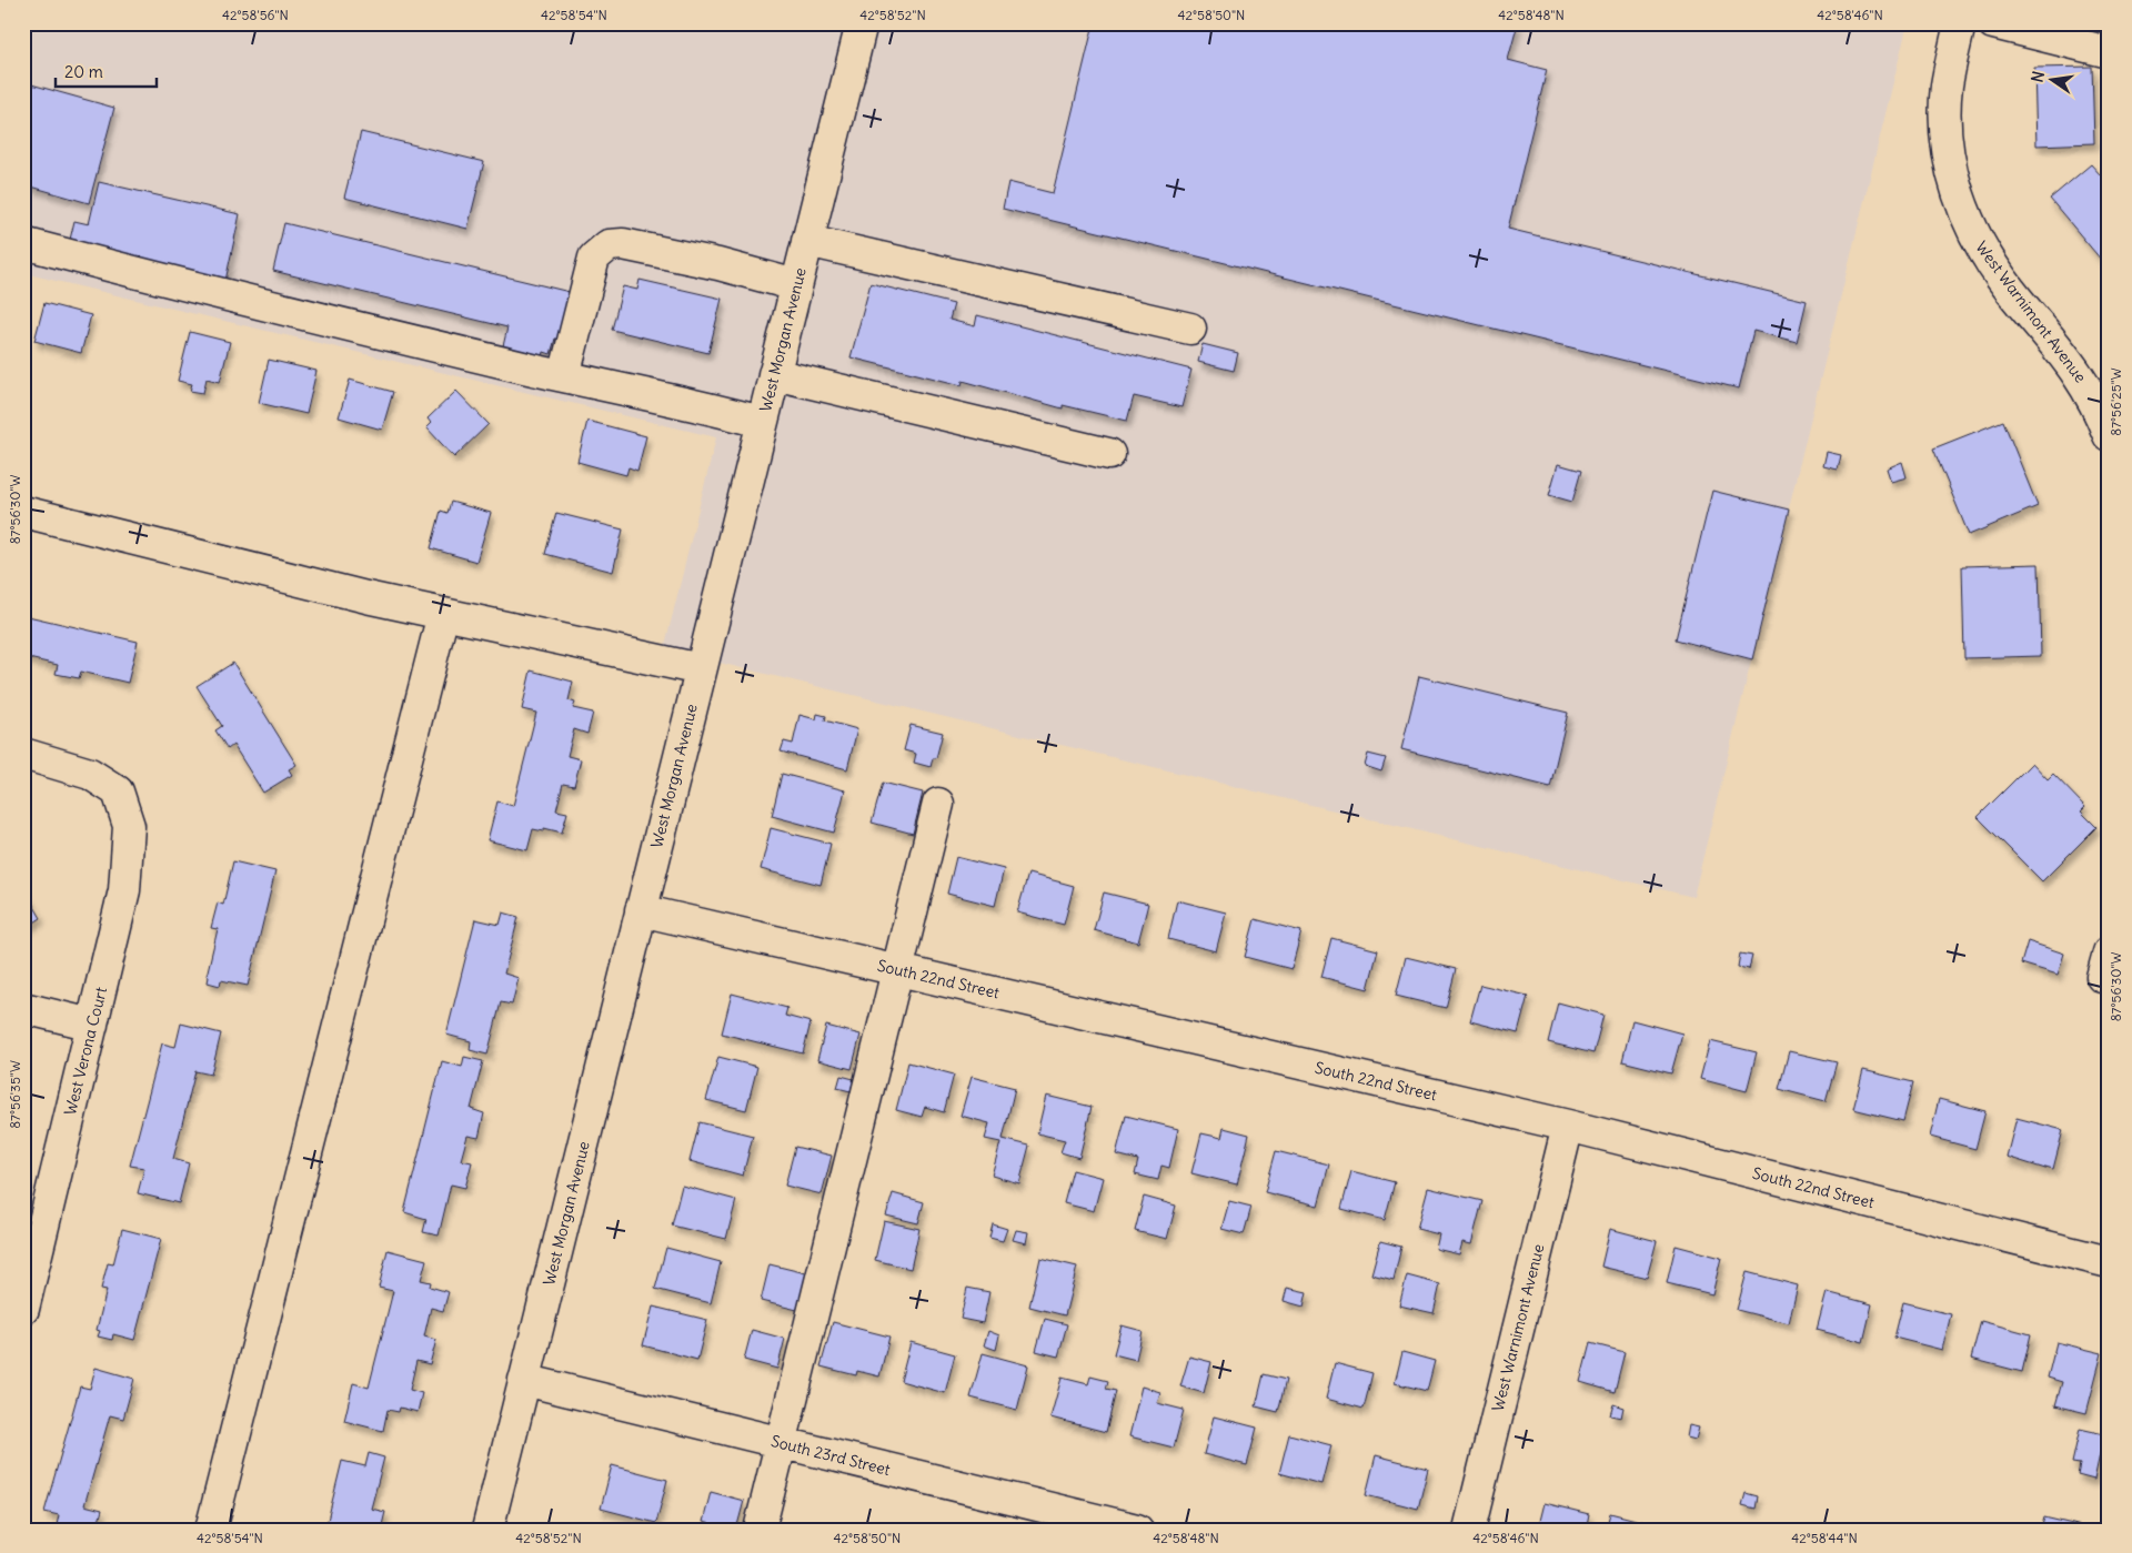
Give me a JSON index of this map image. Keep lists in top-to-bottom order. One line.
{"streets":{"street":["West Warnimont Avenue","West Morgan Avenue","South 22nd Street","West Verona Court","South 23rd Street"]},"crossings":[["West Warnimont Avenue","South 22nd Street"],["West Morgan Avenue","South 22nd Street"],["West Morgan Avenue","South 23rd Street"]],"scale_bar":"20 m","north":"left","coordinates":["42°58'56\"N","42°58'54\"N","42°58'52\"N","42°58'50\"N","42°58'48\"N","42°58'46\"N","87°56'25\"W","87°56'30\"W","87°56'35\"W","42°58'44\"N"]}
